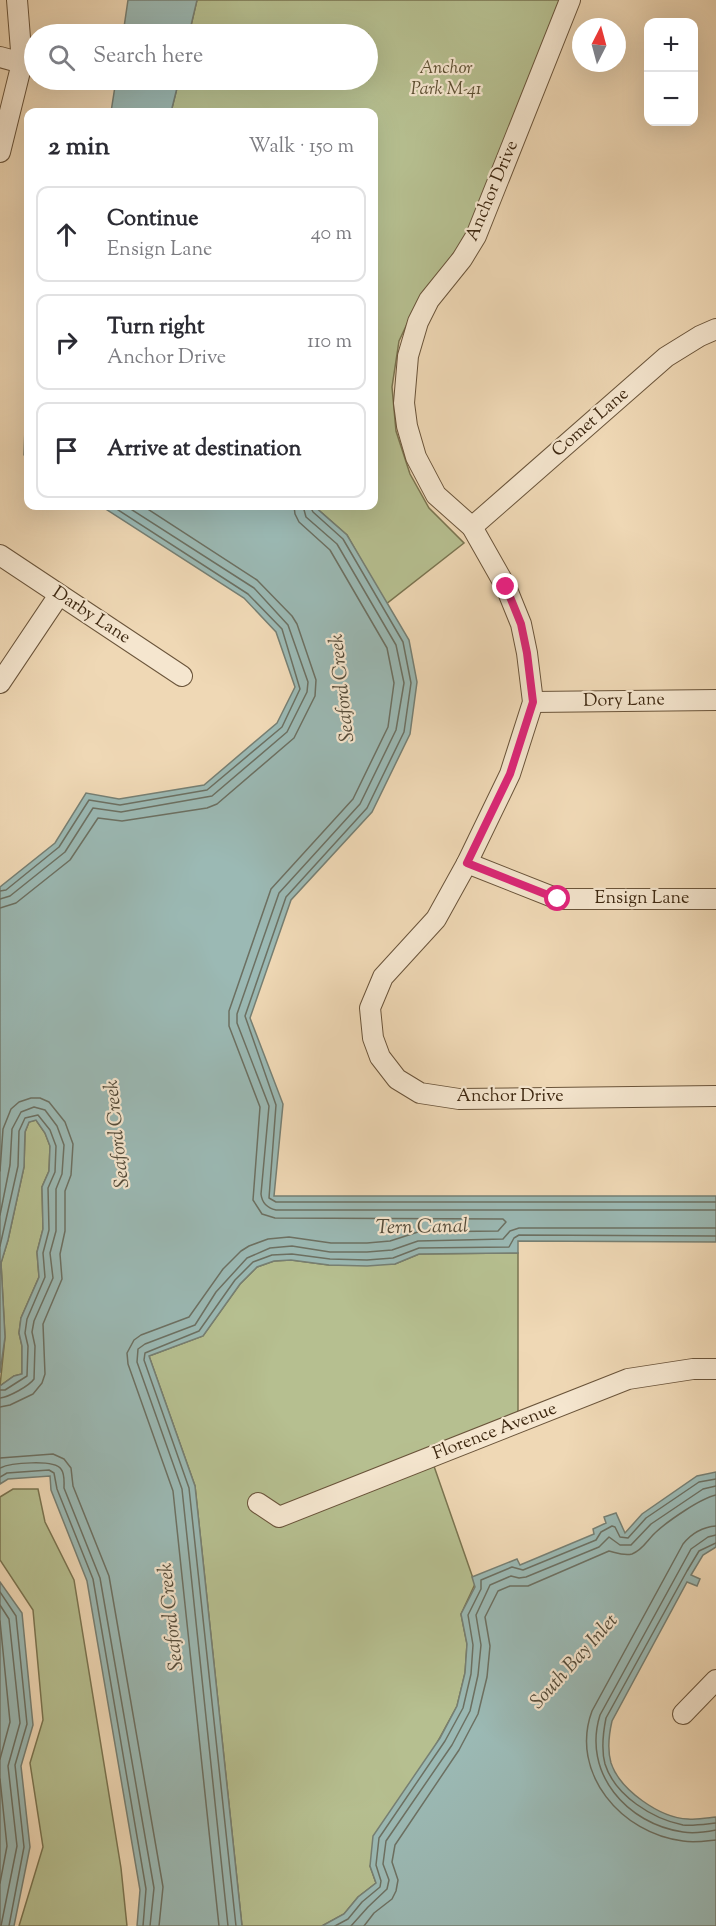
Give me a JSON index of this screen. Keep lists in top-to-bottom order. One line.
{"streets":{"street":["Anchor Drive","Comet Lane","Darby Lane","Dory Lane","Ensign Lane","Florence Avenue"]},"crossings":[["Anchor Drive","Comet Lane"],["Anchor Drive","Dory Lane"],["Anchor Drive","Ensign Lane"]],"water":["Seaford Creek","Tern Canal","South Bay Inlet"],"parks":["Anchor Park M-41"],"north":"top","page":{"map_buttons":["+","−"],"search":"Search here","heading":["2 min","Walk · 150 m"],"list":[["Continue","Ensign Lane","40 m"],["Turn right","Anchor Drive","110 m"],"Arrive at destination"]}}
